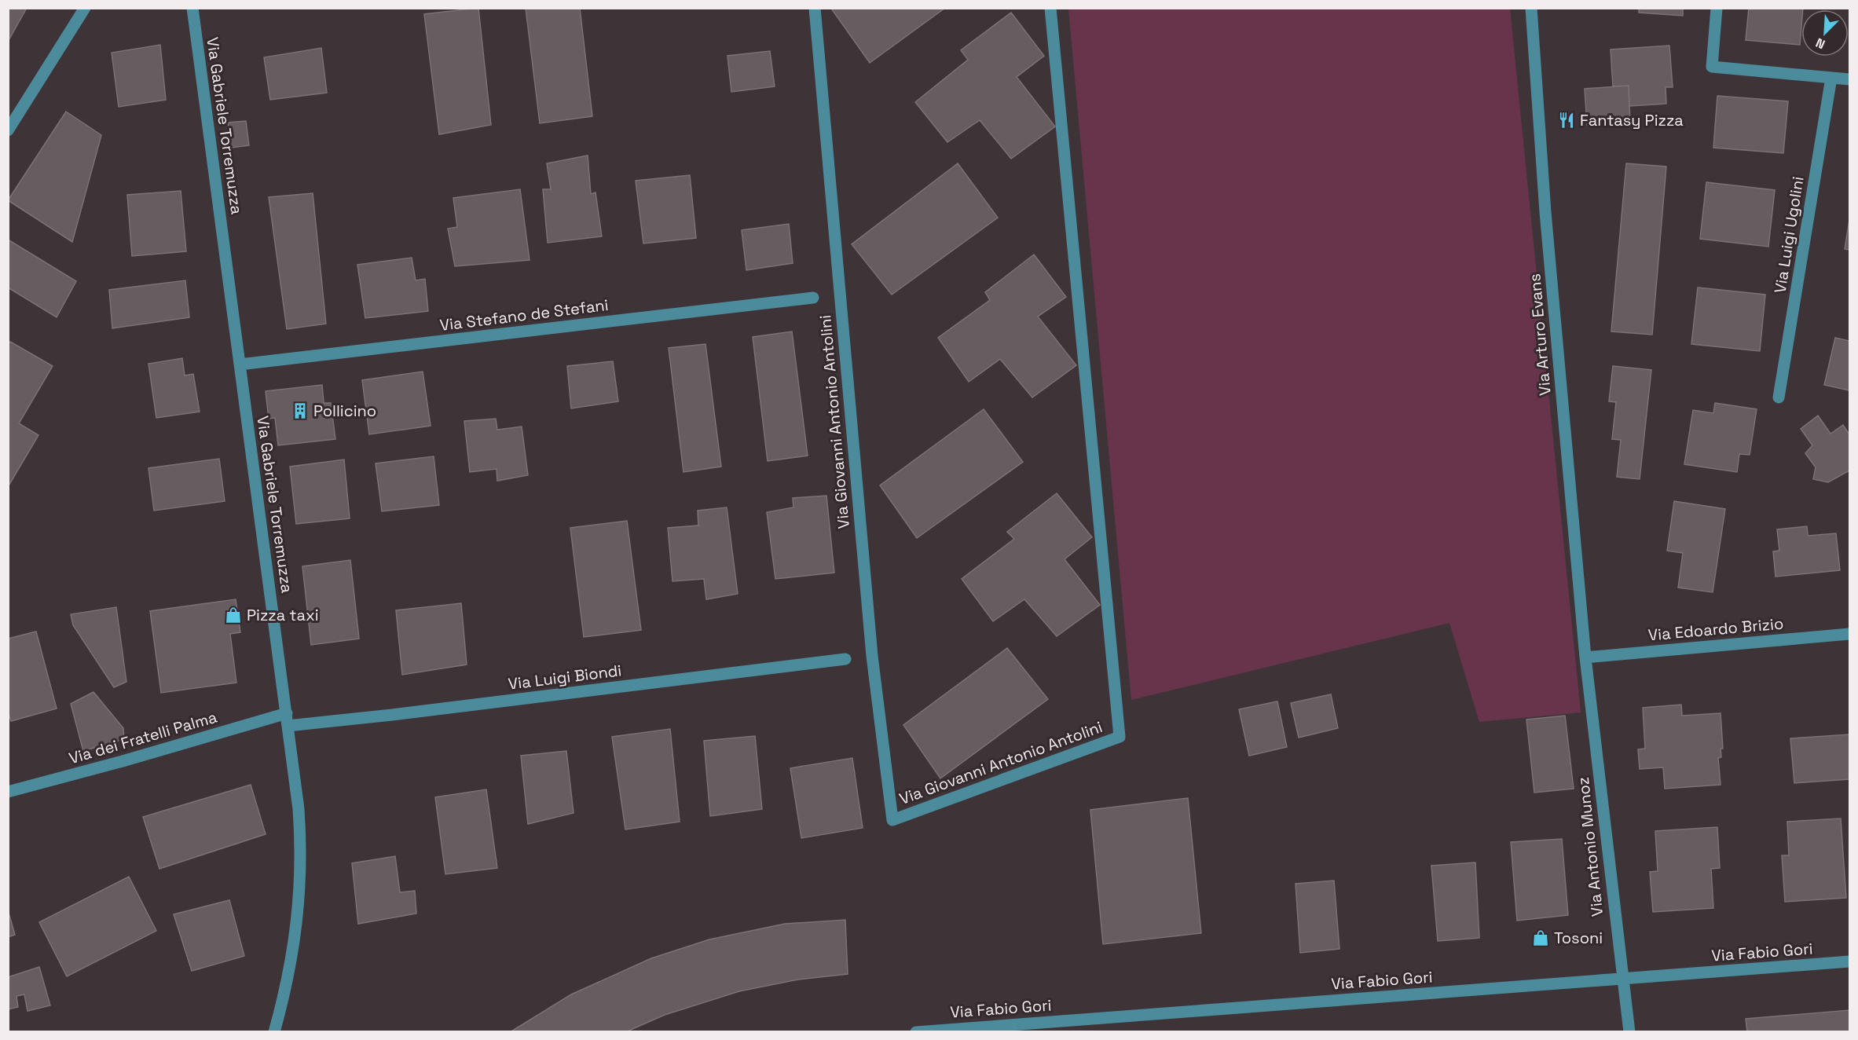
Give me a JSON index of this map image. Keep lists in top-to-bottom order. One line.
{"streets":{"street":["Via Gabriele Torremuzza","Via Luigi Ugolini","Via Stefano de Stefani","Via Arturo Evans","Via Giovanni Antonio Antolini","Via Edoardo Brizio","Via Luigi Biondi","Via dei Fratelli Palma","Via Antonio Munoz","Via Fabio Gori"]},"crossings":[["Via Gabriele Torremuzza","Via Stefano de Stefani"],["Via Gabriele Torremuzza","Via Luigi Biondi"],["Via Gabriele Torremuzza","Via dei Fratelli Palma"],["Via Arturo Evans","Via Edoardo Brizio"],["Via Arturo Evans","Via Antonio Munoz"],["Via Edoardo Brizio","Via Antonio Munoz"],["Via Luigi Biondi","Via dei Fratelli Palma"],["Via Antonio Munoz","Via Fabio Gori"]],"places":{"restaurant":["Fantasy Pizza"],"building":["Pollicino"],"shop":["Pizza taxi","Tosoni"]},"north":"bottom left"}
